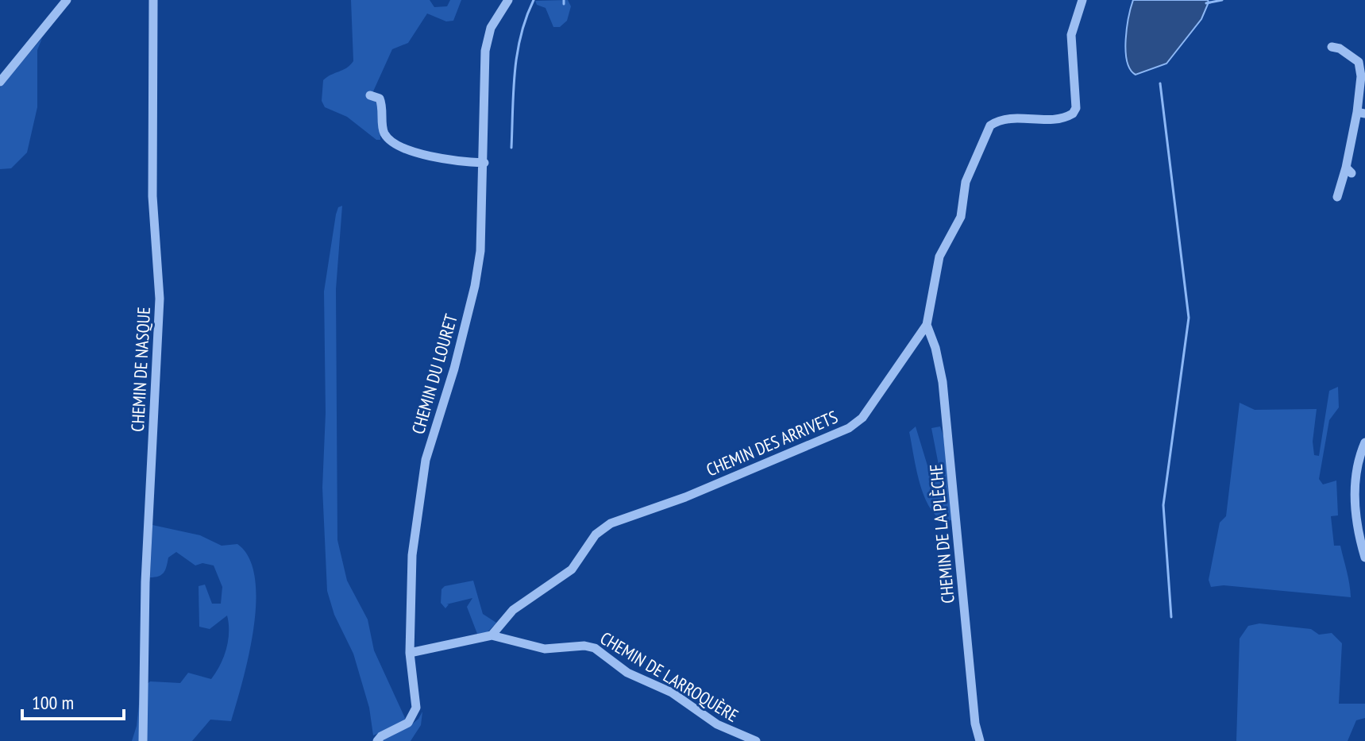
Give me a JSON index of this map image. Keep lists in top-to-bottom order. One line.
{"streets":{"street":["CHEMIN DE NASQUE","CHEMIN DU LOURET","CHEMIN DES ARRIVETS","CHEMIN DE LA PLÈCHE","CHEMIN DE LARROQUÈRE"]},"crossings":[["CHEMIN DES ARRIVETS","CHEMIN DE LA PLÈCHE"],["CHEMIN DES ARRIVETS","CHEMIN DE LARROQUÈRE"]],"scale_bar":"100 m"}
